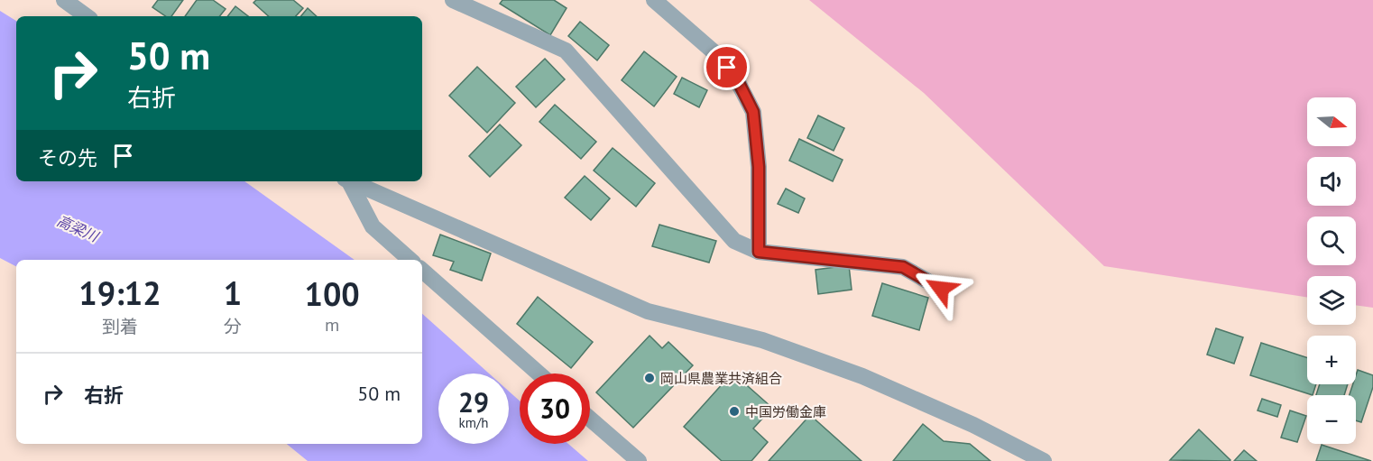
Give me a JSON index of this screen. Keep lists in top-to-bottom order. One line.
{"water":["高梁川"],"places":["岡山県農業共済組合","中国労働金庫"],"north":"right","page":{"turn":["50 m","右折"],"map_buttons":["+","−"],"then":"その先","eta":["19:12","到着","1","分","100","m"],"list":[{"name":"右折","value":"50 m"}],"speed":"29 km/h","limit":"30"}}
